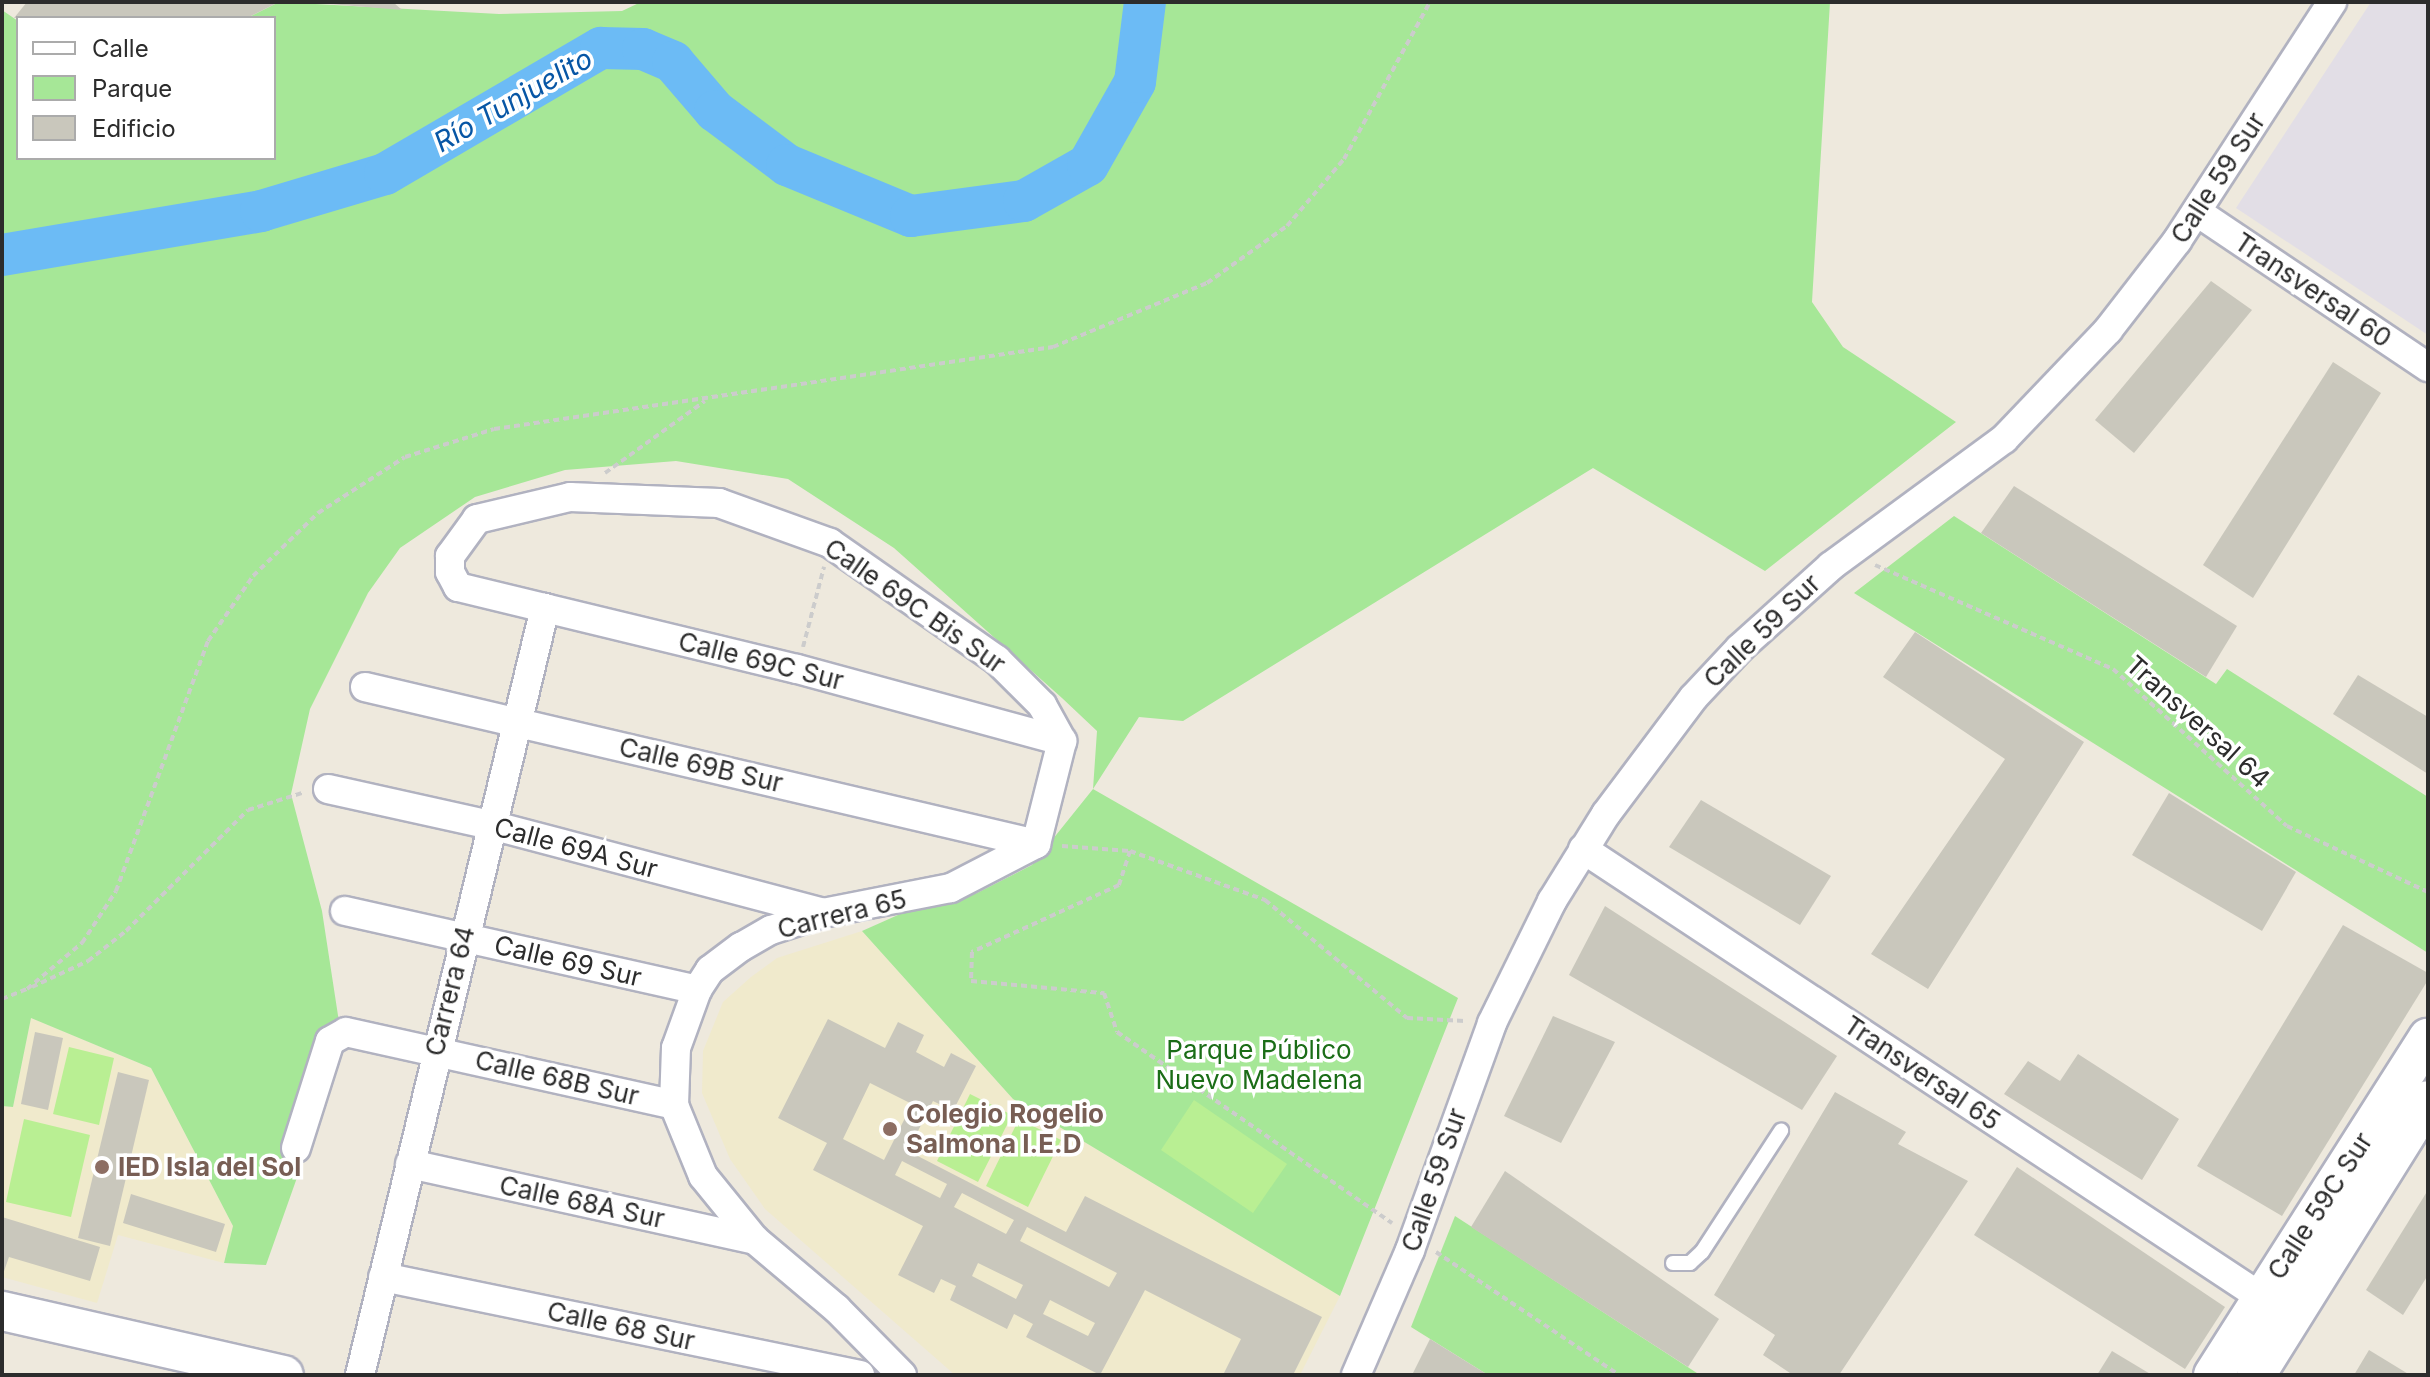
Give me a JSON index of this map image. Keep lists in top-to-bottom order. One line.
{"streets":{"street":["Calle 59 Sur","Transversal 60","Calle 69C Bis Sur","Calle 69C Sur","Calle 69B Sur","Calle 69A Sur","Carrera 65","Calle 69 Sur","Carrera 64","Transversal 65","Calle 68B Sur","Calle 68A Sur","Calle 59C Sur","Calle 68 Sur"],"path":["Transversal 64"]},"crossings":[["Calle 59 Sur","Transversal 60"],["Calle 59 Sur","Transversal 64"],["Calle 59 Sur","Transversal 65"],["Calle 69C Bis Sur","Calle 69C Sur"],["Calle 69C Sur","Carrera 64"],["Calle 69B Sur","Carrera 65"],["Calle 69B Sur","Carrera 64"],["Calle 69A Sur","Carrera 65"],["Calle 69A Sur","Carrera 64"],["Carrera 65","Calle 69 Sur"],["Carrera 65","Calle 68B Sur"],["Carrera 65","Calle 68A Sur"],["Calle 69 Sur","Carrera 64"],["Carrera 64","Calle 68B Sur"],["Carrera 64","Calle 68A Sur"],["Carrera 64","Calle 68 Sur"],["Transversal 65","Calle 59C Sur"]],"water":["Río Tunjuelito"],"parks":["Parque Público Nuevo Madelena"],"places":["Colegio Rogelio Salmona I.E.D","IED Isla del Sol"],"legend":["Calle","Parque","Edificio"]}
